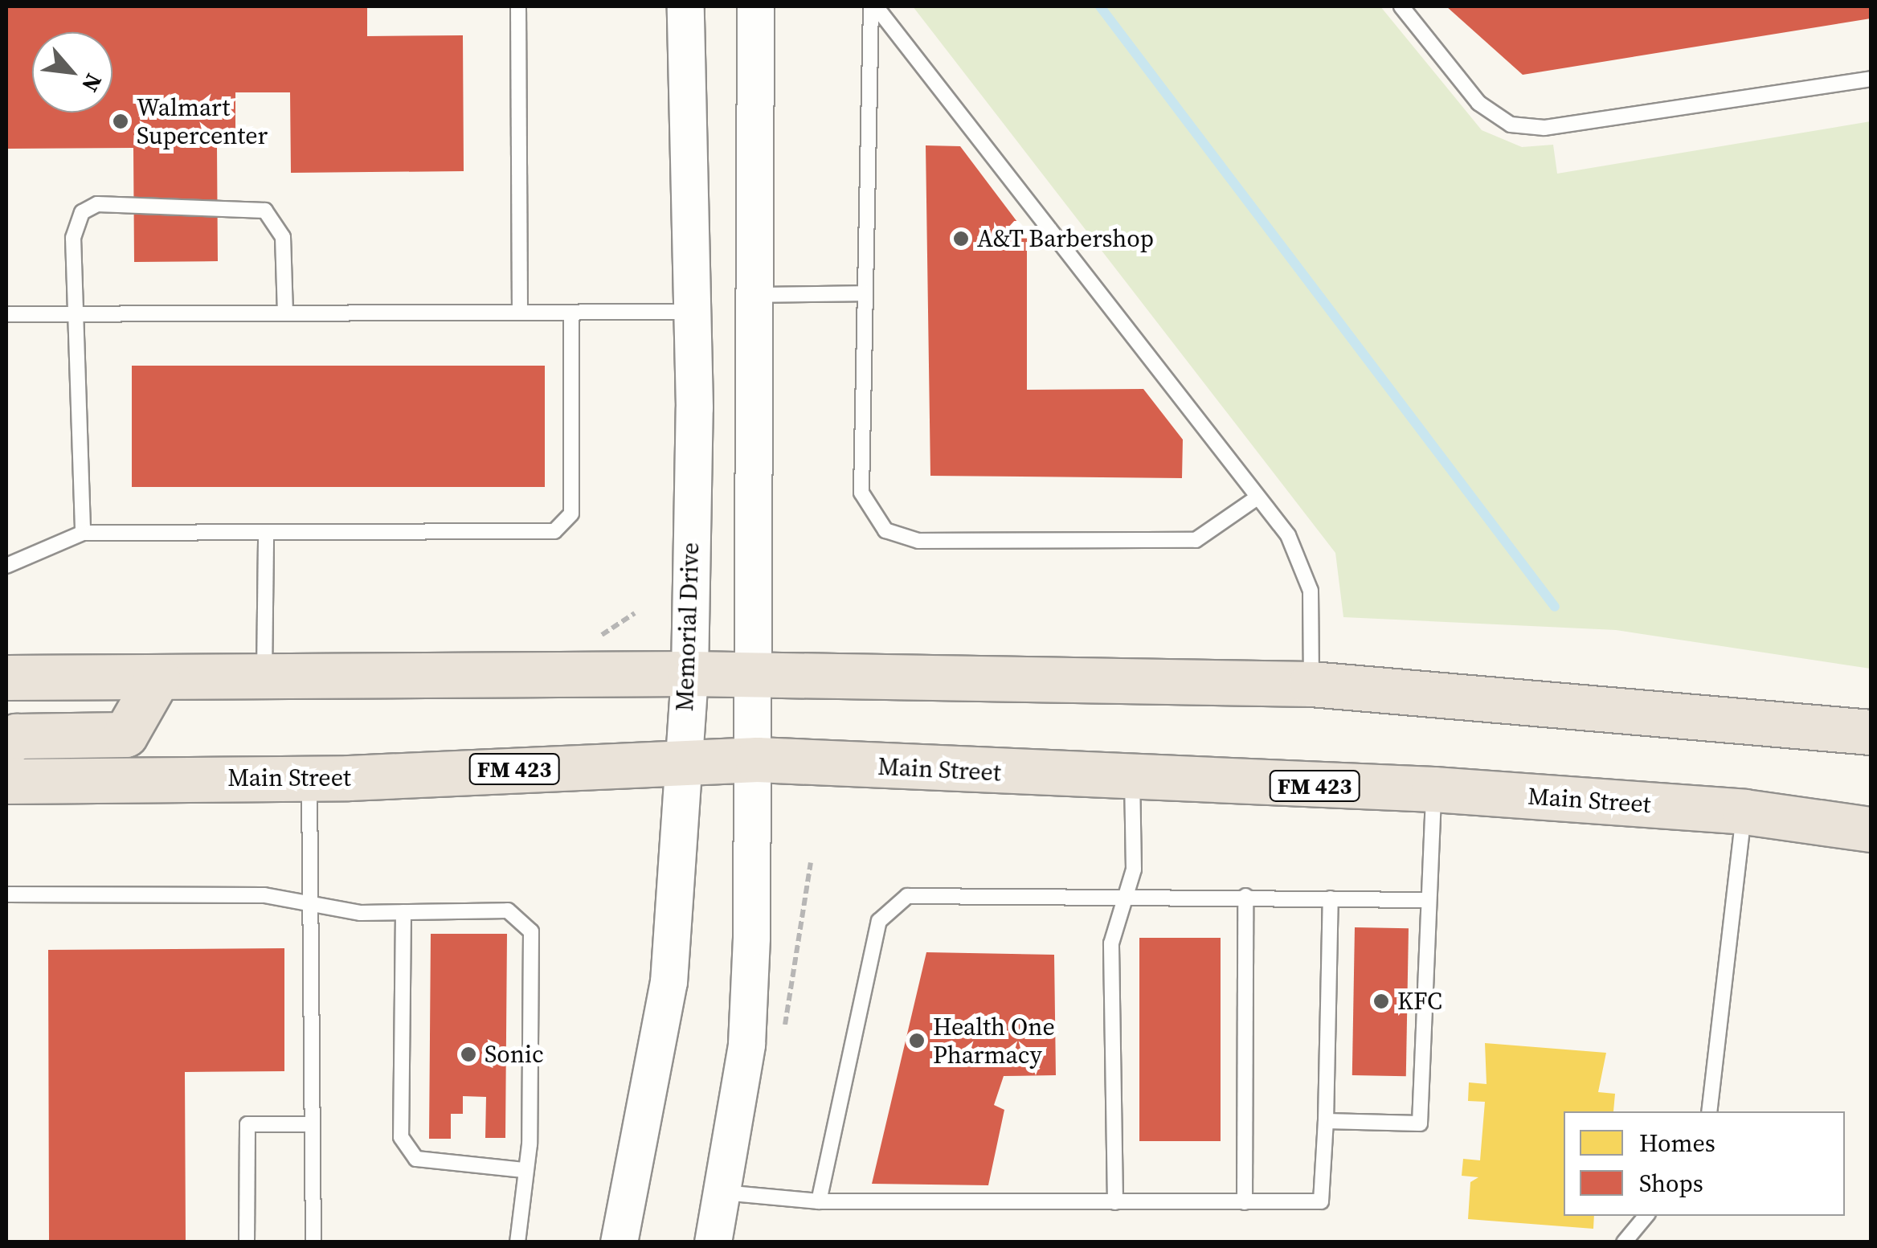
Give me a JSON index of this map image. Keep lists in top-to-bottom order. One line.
{"streets":{"main road":["FM 423","Main Street"],"street":["Memorial Drive"]},"crossings":[["Memorial Drive","Main Street"]],"places":["Walmart Supercenter","A&T Barbershop","KFC","Health One Pharmacy","Sonic"],"legend":["Homes","Shops"],"north":"bottom right"}
